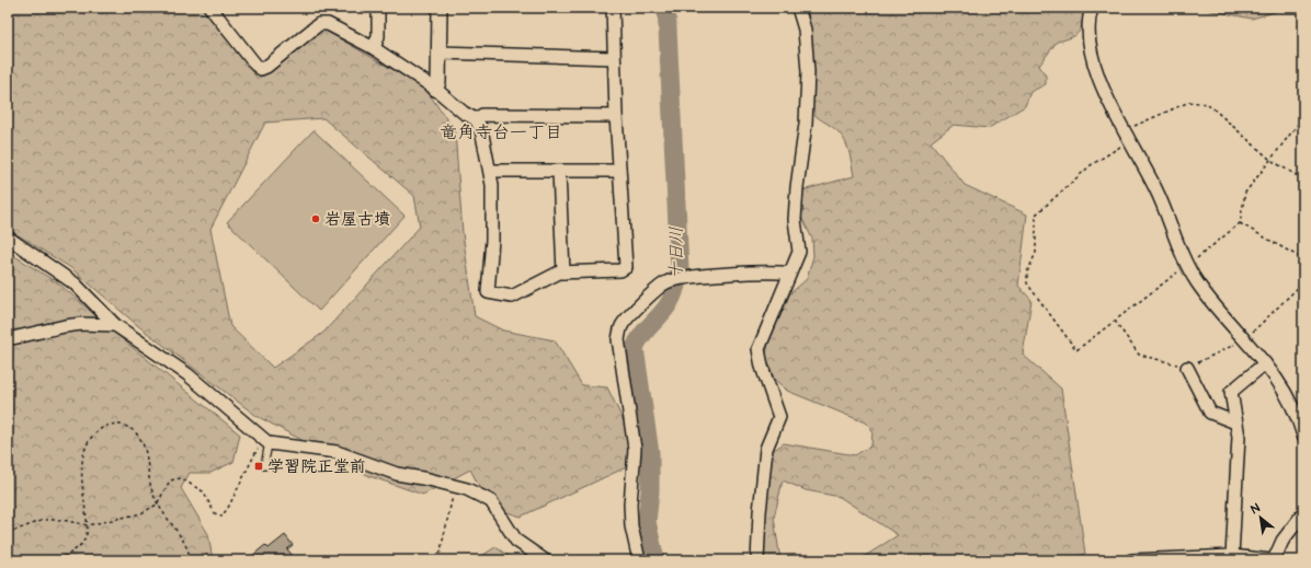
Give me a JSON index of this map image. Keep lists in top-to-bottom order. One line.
{"districts":["竜角寺台一丁目"],"water":["十日川"],"places":{"other":["岩屋古墳"],"transit":["学習院正堂前"]},"north":"top left"}
